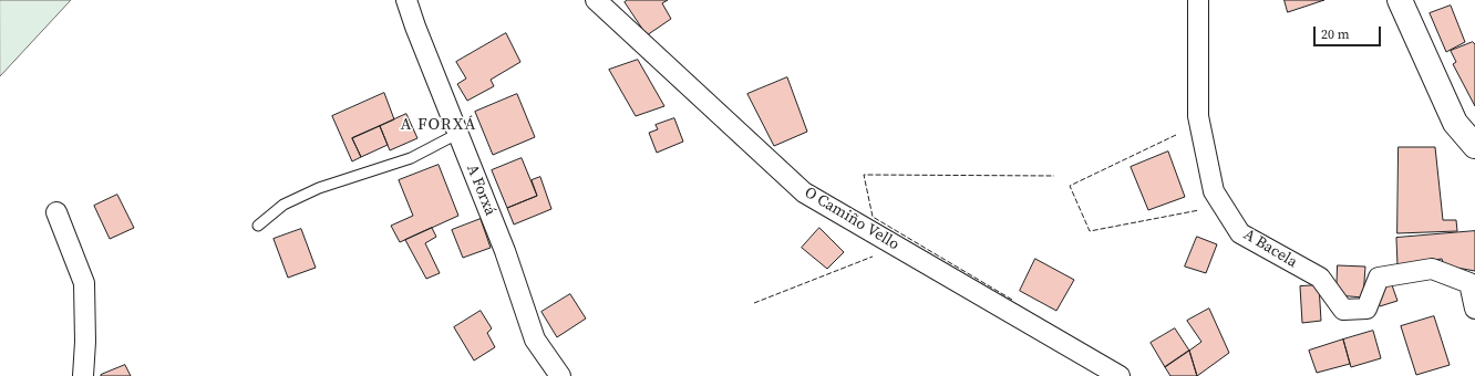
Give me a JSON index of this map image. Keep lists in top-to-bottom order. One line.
{"streets":{"street":["A Forxá","O Camiño Vello","A Bacela"]},"districts":["A FORXÁ"],"scale_bar":"20 m"}
